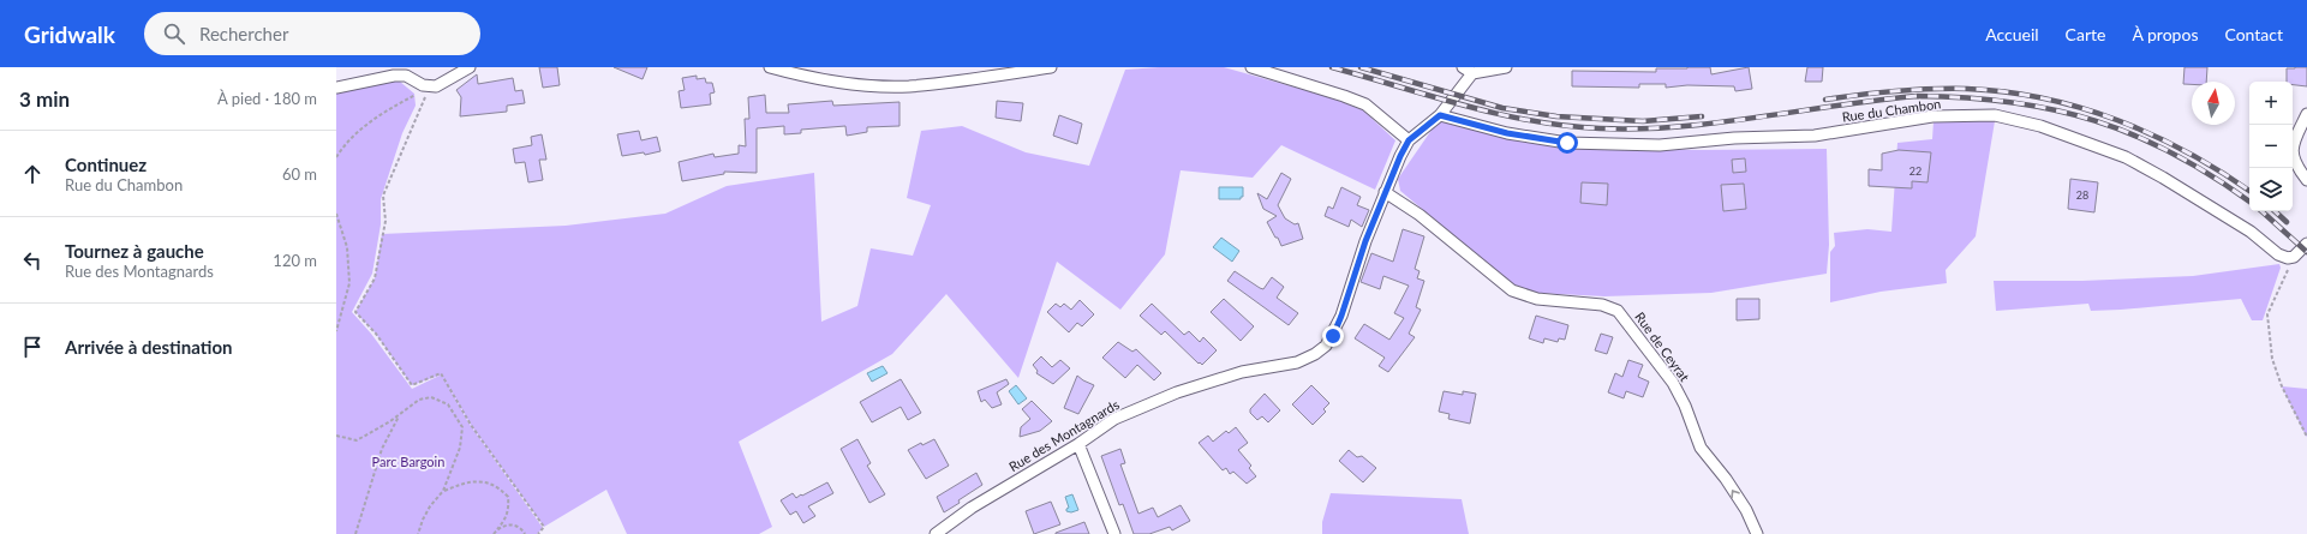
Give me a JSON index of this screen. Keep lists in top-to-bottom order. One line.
{"streets":{"street":["Rue du Chambon","Rue de Ceyrat","Rue des Montagnards"]},"crossings":[["Rue du Chambon","Rue des Montagnards"],["Rue de Ceyrat","Rue des Montagnards"]],"one_way":["Rue de Ceyrat"],"parks":["Parc Bargoin"],"house_numbers":["22","28"],"north":"top","page":{"header":"Gridwalk","search":"Rechercher","nav":["Accueil","Carte","À propos","Contact"],"heading":["3 min","À pied · 180 m"],"map_buttons":["+","−"],"list":[["Continuez","Rue du Chambon","60 m"],["Tournez à gauche","Rue des Montagnards","120 m"],"Arrivée à destination"]}}
